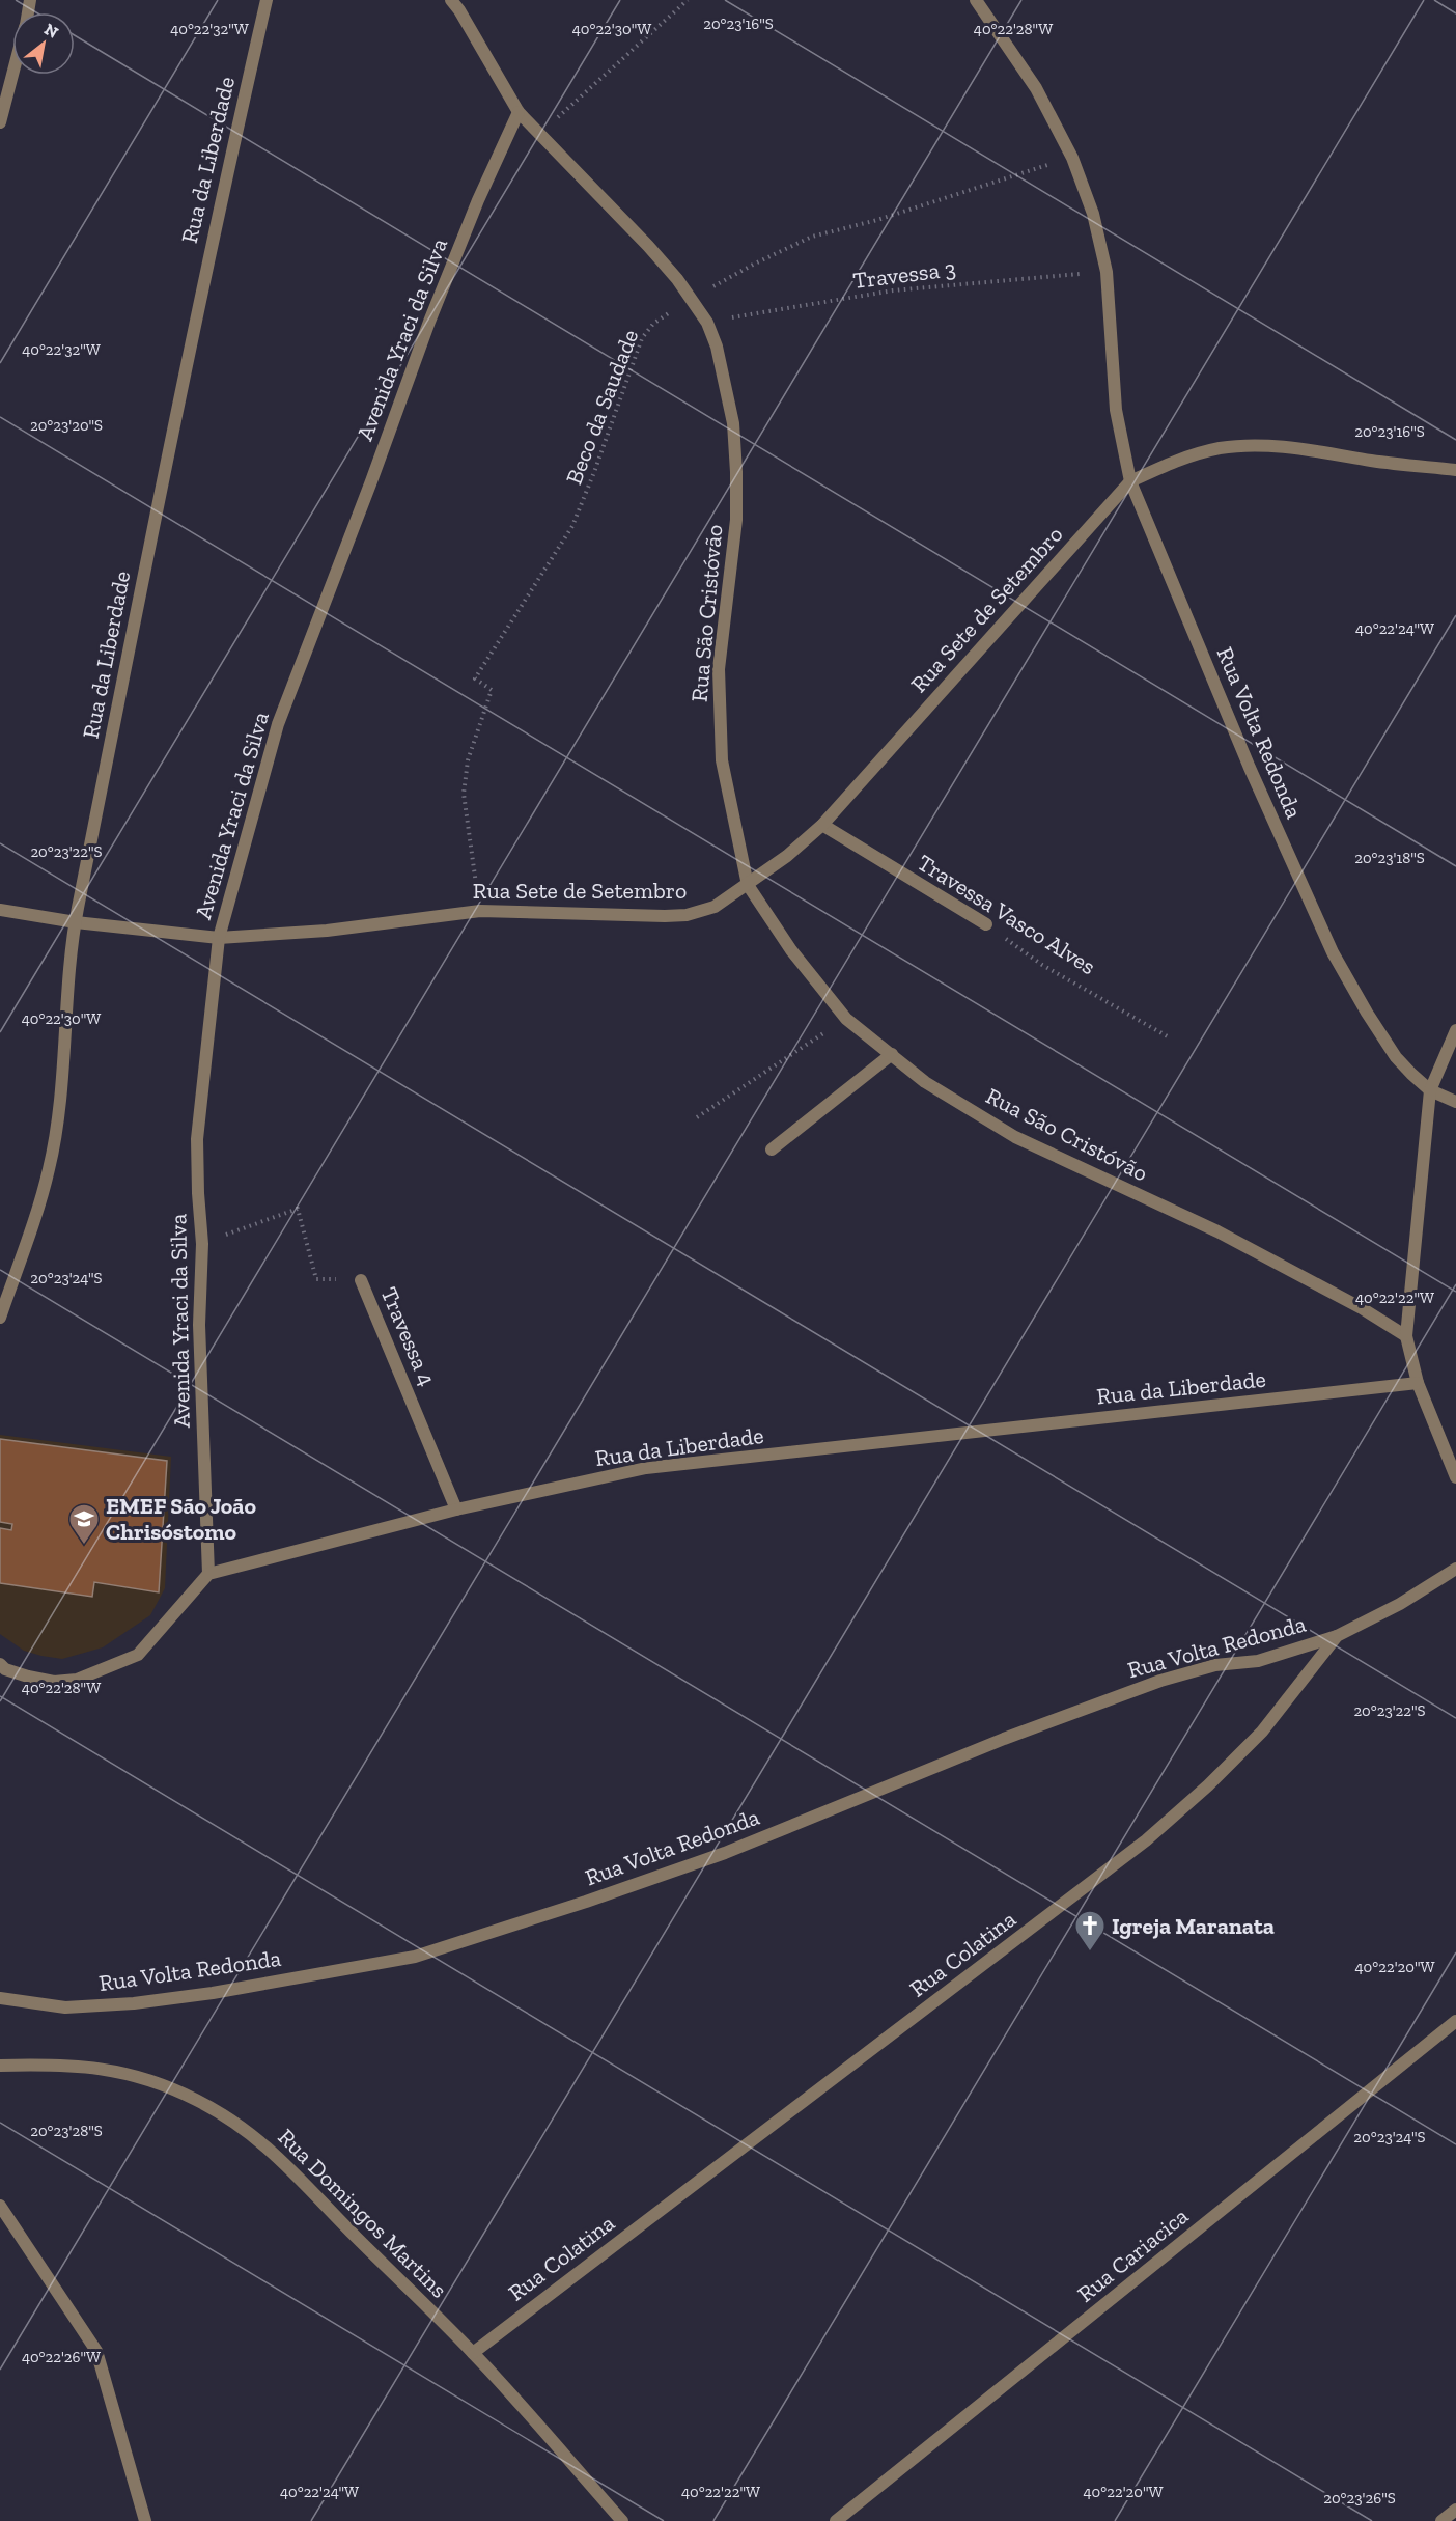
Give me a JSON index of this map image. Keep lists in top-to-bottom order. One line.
{"streets":{"street":["Rua da Liberdade","Avenida Yraci da Silva","Rua Sete de Setembro","Rua São Cristóvão","Rua Volta Redonda","Travessa Vasco Alves","Travessa 4","Rua Colatina","Rua Domingos Martins","Rua Cariacica"],"path":["Travessa 3","Beco da Saudade"]},"crossings":[["Rua da Liberdade","Avenida Yraci da Silva"],["Rua da Liberdade","Rua Sete de Setembro"],["Rua da Liberdade","Travessa 4"],["Travessa 3","Rua São Cristóvão"],["Travessa 3","Rua Volta Redonda"],["Avenida Yraci da Silva","Rua Sete de Setembro"],["Avenida Yraci da Silva","Rua São Cristóvão"],["Avenida Yraci da Silva","Travessa 4"],["Beco da Saudade","Rua Sete de Setembro"],["Beco da Saudade","Rua São Cristóvão"],["Beco da Saudade","Rua Volta Redonda"],["Rua Sete de Setembro","Rua São Cristóvão"],["Rua Sete de Setembro","Rua Volta Redonda"],["Rua Sete de Setembro","Travessa Vasco Alves"],["Rua Volta Redonda","Rua Colatina"],["Rua Colatina","Rua Domingos Martins"]],"places":{"school or university":["EMEF São João Chrisóstomo"],"church":["Igreja Maranata"]},"north":"top right","coordinates":["20°23'16\"S","40°22'32\"W","40°22'30\"W","40°22'28\"W","20°23'20\"S","40°22'24\"W","20°23'22\"S","20°23'18\"S","20°23'24\"S","40°22'22\"W","40°22'20\"W","20°23'28\"S","40°22'26\"W","20°23'26\"S"]}
